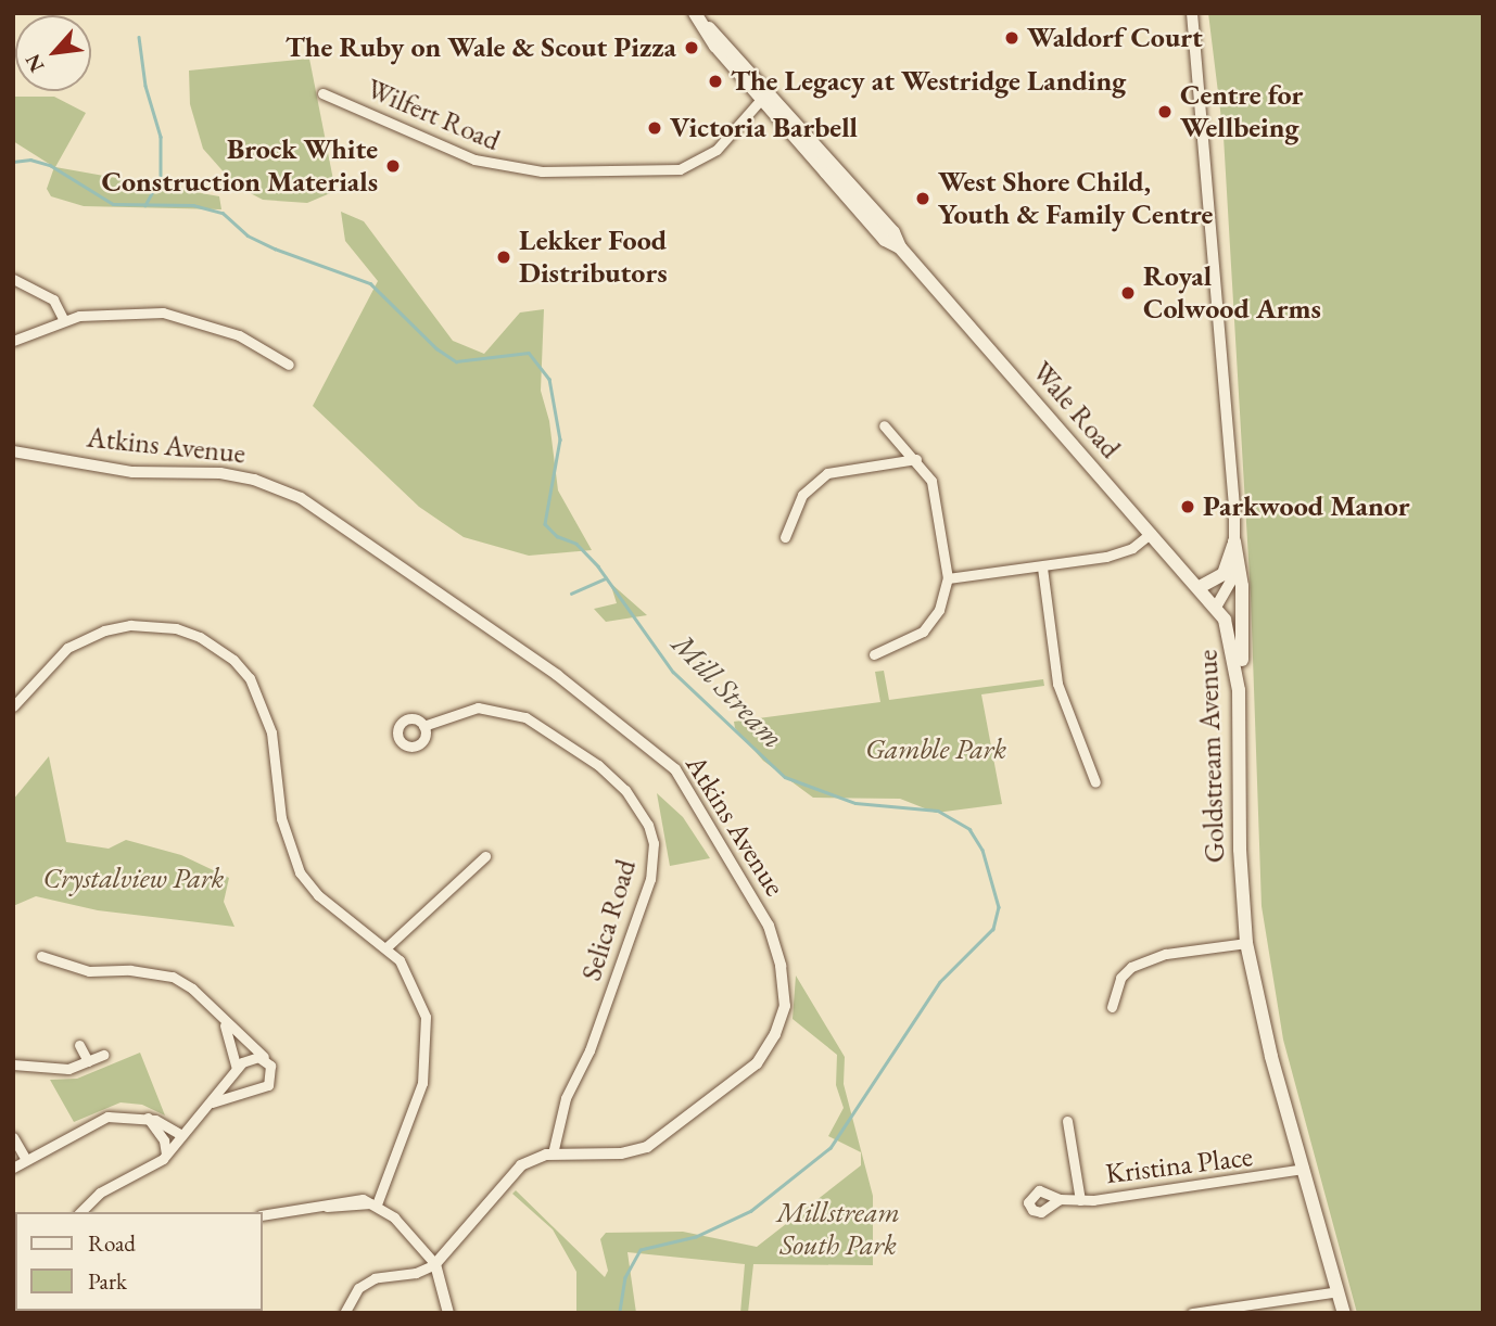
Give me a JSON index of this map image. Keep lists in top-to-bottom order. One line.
{"streets":{"main road":["Wale Road","Goldstream Avenue"],"street":["Wilfert Road","Atkins Avenue","Selica Road","Kristina Place"]},"crossings":[["Wilfert Road","Wale Road"],["Wale Road","Goldstream Avenue"],["Atkins Avenue","Selica Road"],["Goldstream Avenue","Kristina Place"]],"water":["Mill Stream"],"parks":["Gamble Park","Crystalview Park","Millstream South Park"],"places":["Waldorf Court","The Ruby on Wale & Scout Pizza","The Legacy at Westridge Landing","Centre for Wellbeing","Victoria Barbell","Brock White Construction Materials","West Shore Child, Youth & Family Centre","Lekker Food Distributors","Royal Colwood Arms","Parkwood Manor"],"legend":["Road","Park"],"north":"bottom left"}
